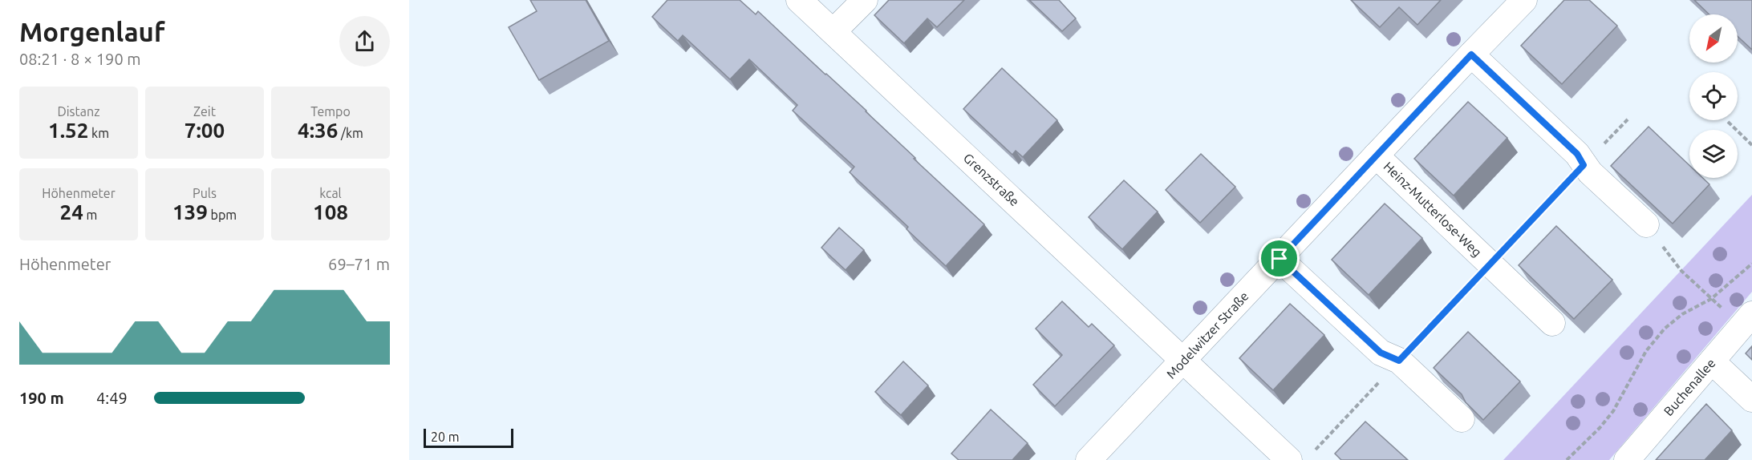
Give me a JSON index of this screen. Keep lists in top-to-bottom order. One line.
{"streets":{"street":["Grenzstraße","Heinz-Mutterlose-Weg","Modelwitzer Straße","Buchenallee"]},"crossings":[["Grenzstraße","Modelwitzer Straße"],["Heinz-Mutterlose-Weg","Modelwitzer Straße"]],"scale_bar":"20 m","north":"bottom left","page":{"heading":["Morgenlauf","08:21 · 8 × 190 m"],"stats":[["Distanz","1.52 km"],["Zeit","7:00"],["Tempo","4:36 /km"],["Höhenmeter","24 m"],["Puls","139 bpm"],["kcal","108"]],"chart":["Höhenmeter","69–71 m"],"list":[{"name":"190 m","note":"4:49"}],"scale":"20 m"}}
